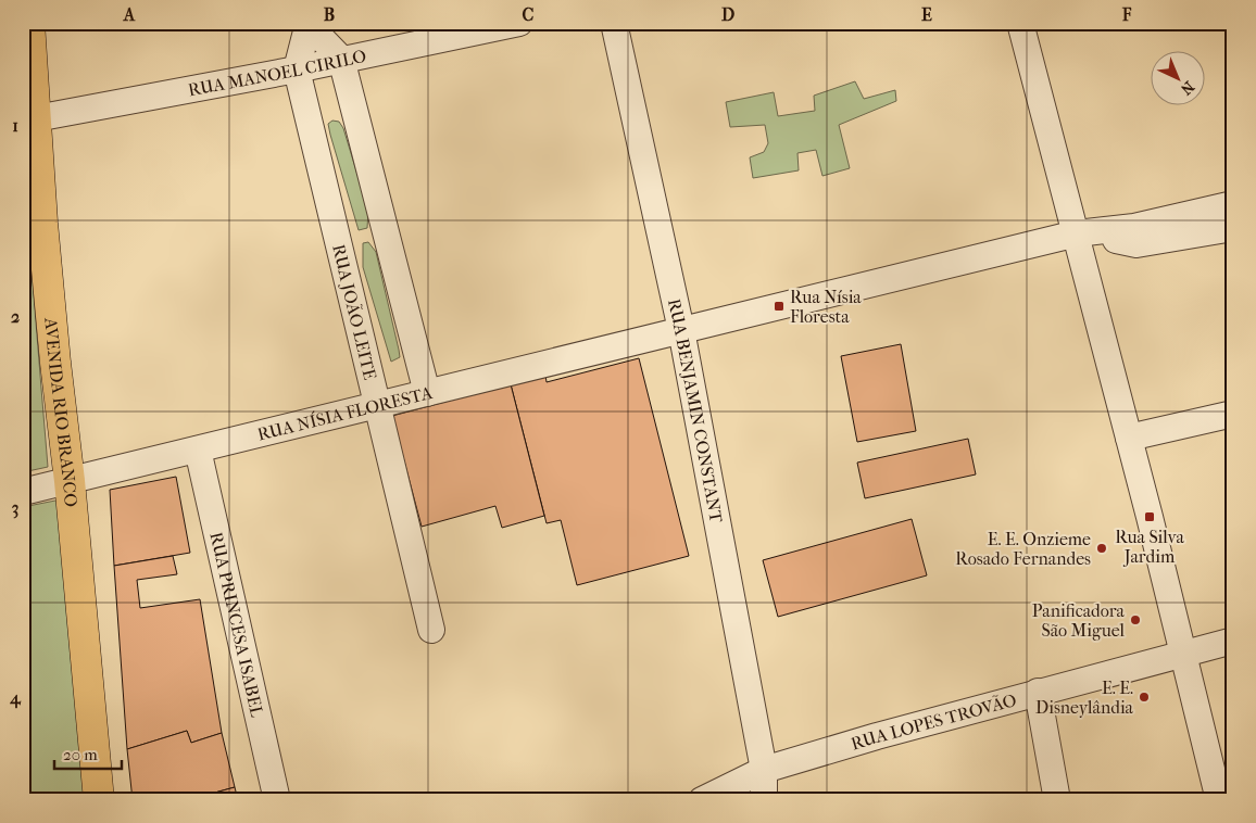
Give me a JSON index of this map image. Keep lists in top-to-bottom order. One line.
{"streets":{"main road":["AVENIDA RIO BRANCO"],"street":["RUA MANOEL CIRILO","RUA JOÃO LEITE","RUA BENJAMIN CONSTANT","RUA NÍSIA FLORESTA","RUA PRINCESA ISABEL","RUA LOPES TROVÃO"]},"crossings":[["RUA MANOEL CIRILO","RUA JOÃO LEITE"],["RUA MANOEL CIRILO","AVENIDA RIO BRANCO"],["RUA JOÃO LEITE","RUA NÍSIA FLORESTA"],["RUA BENJAMIN CONSTANT","RUA NÍSIA FLORESTA"],["RUA BENJAMIN CONSTANT","RUA LOPES TROVÃO"],["AVENIDA RIO BRANCO","RUA NÍSIA FLORESTA"],["RUA NÍSIA FLORESTA","RUA PRINCESA ISABEL"]],"places":{"transit":["Rua Nísia Floresta","Rua Silva Jardim"],"other":["E. E. Onzieme Rosado Fernandes","Panificadora São Miguel","E. E. Disneylândia"]},"scale_bar":"20 m","north":"bottom right","grid":{"columns":["A","B","C","D","E","F"],"rows":["1","2","3","4"]}}
